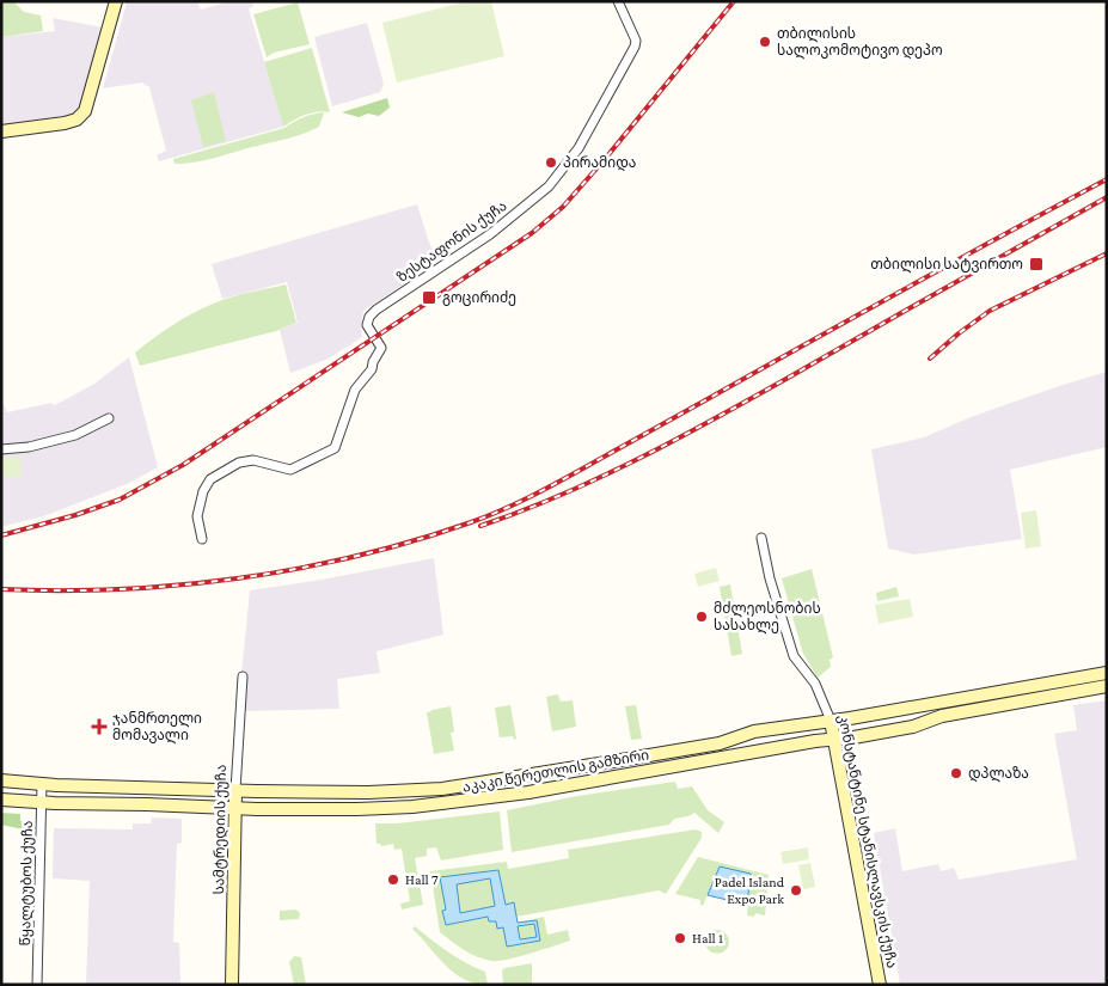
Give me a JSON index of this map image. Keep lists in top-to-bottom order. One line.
{"streets":{"main road":["აკაკი წერეთლის გამზირი","სამტრედიის ქუჩა","კონსტანტინე სტანისლავსკის ქუჩა"],"street":["ზესტაფონის ქუჩა","წყალტუბოს ქუჩა"]},"crossings":[["აკაკი წერეთლის გამზირი","სამტრედიის ქუჩა"],["აკაკი წერეთლის გამზირი","კონსტანტინე სტანისლავსკის ქუჩა"],["აკაკი წერეთლის გამზირი","წყალტუბოს ქუჩა"]],"places":{"other":["თბილისის სალოკომოტივო დეპო","პირამიდა","მძლეოსნობის სასახლე","დპლაზა","Hall 7","Padel Island Expo Park","Hall 1"],"transit":["თბილისი სატვირთო","გოცირიძე"],"health":["ჯანმრთელი მომავალი"]}}
